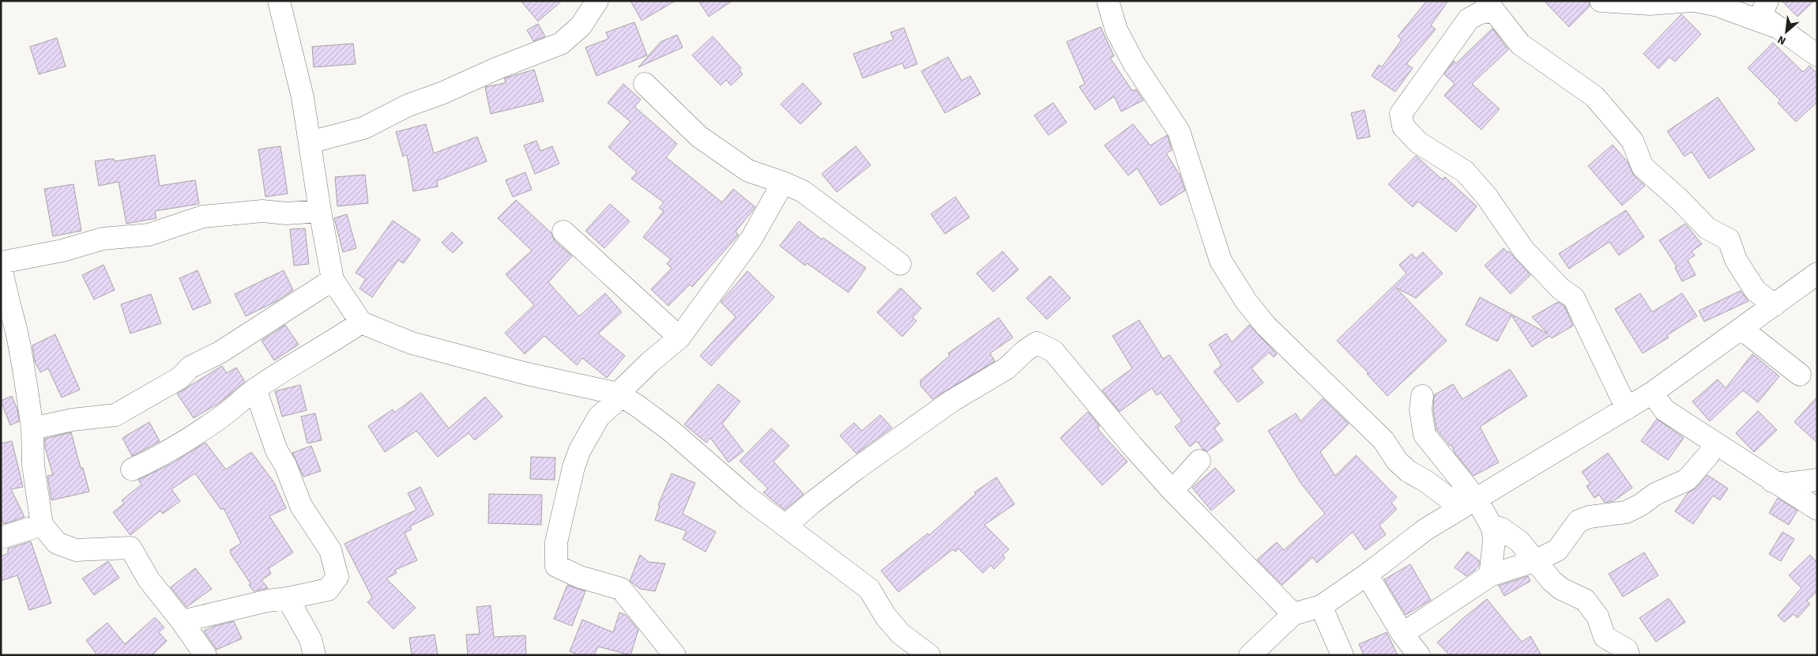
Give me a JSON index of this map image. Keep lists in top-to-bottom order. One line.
{"north":"bottom left"}
